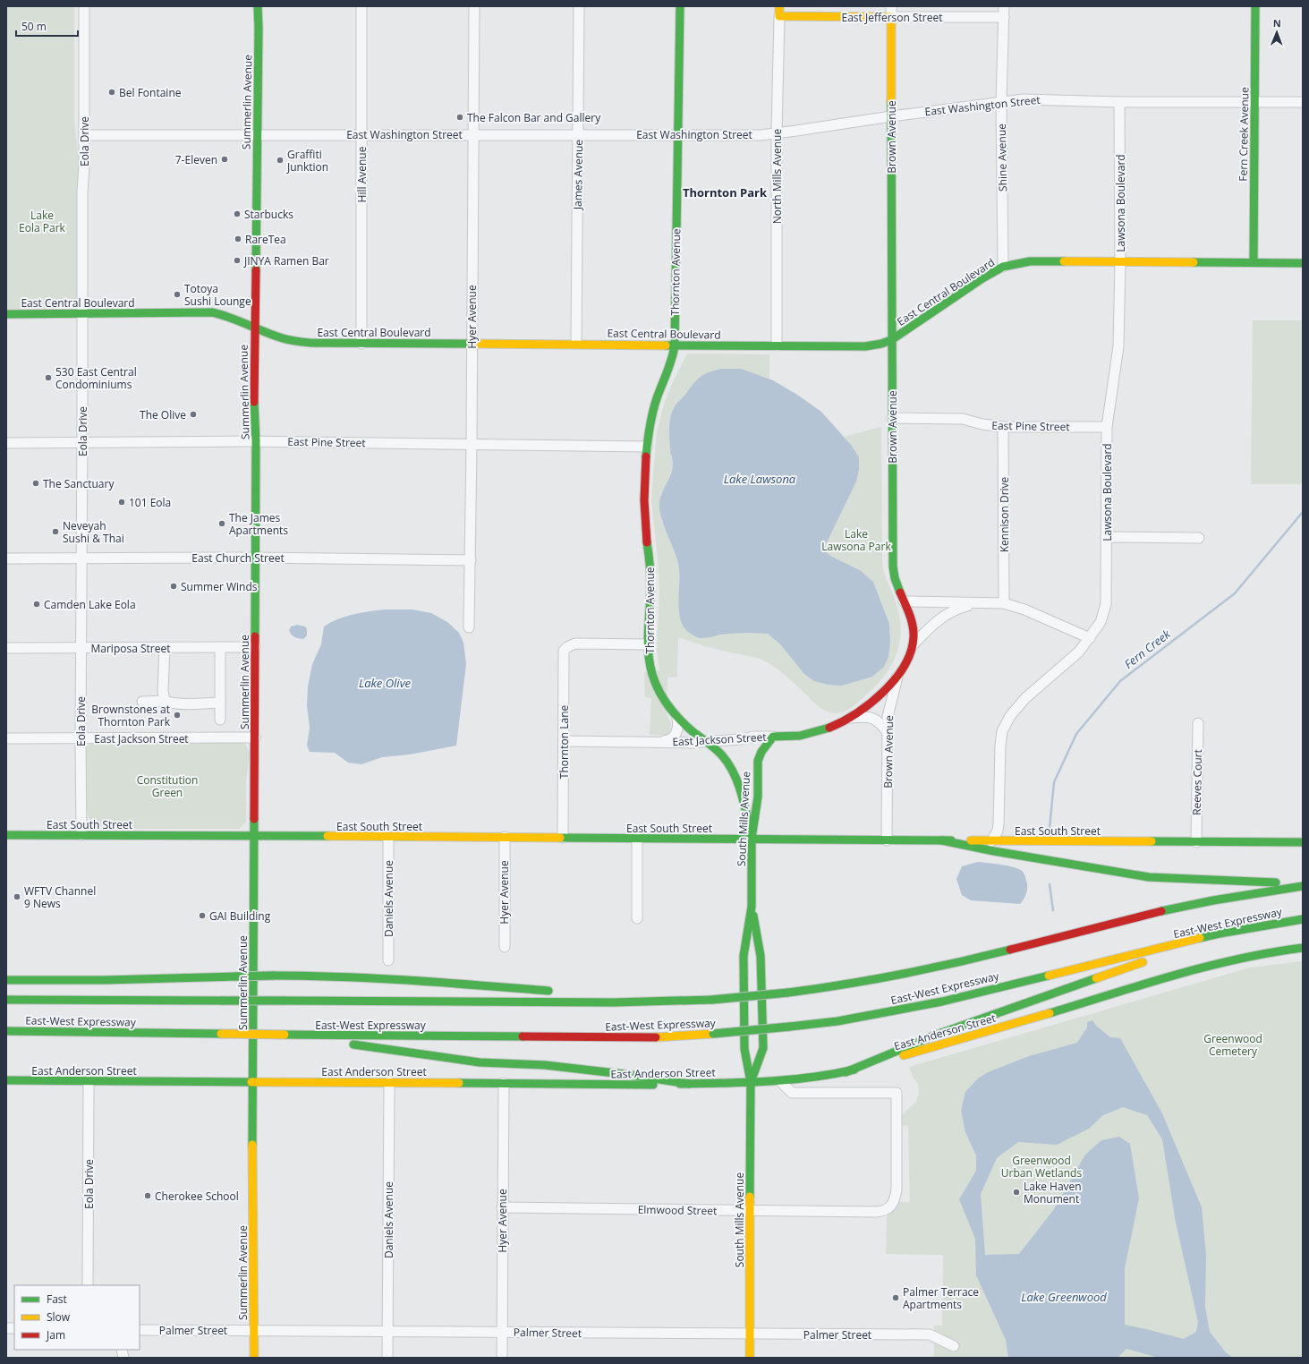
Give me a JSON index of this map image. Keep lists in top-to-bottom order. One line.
{"streets":{"main road":["East Jefferson Street","Summerlin Avenue","Fern Creek Avenue","Brown Avenue","Thornton Avenue","East Central Boulevard","East Jackson Street","South Mills Avenue","East South Street","East-West Expressway","East Anderson Street"],"street":["East Washington Street","Eola Drive","Shine Avenue","Hill Avenue","James Avenue","North Mills Avenue","Lawsona Boulevard","Hyer Avenue","East Pine Street","Kennison Drive","East Church Street","Mariposa Street","Thornton Lane","Reeves Court","Daniels Avenue","Elmwood Street","Palmer Street"]},"crossings":[["East Jefferson Street","Brown Avenue"],["East Jefferson Street","Shine Avenue"],["East Jefferson Street","North Mills Avenue"],["Summerlin Avenue","East Washington Street"],["Summerlin Avenue","East Central Boulevard"],["Summerlin Avenue","East Pine Street"],["Summerlin Avenue","East Church Street"],["Summerlin Avenue","Mariposa Street"],["Summerlin Avenue","East Jackson Street"],["Summerlin Avenue","East South Street"],["Summerlin Avenue","East Anderson Street"],["Summerlin Avenue","Palmer Street"],["East Washington Street","Fern Creek Avenue"],["East Washington Street","Brown Avenue"],["East Washington Street","Eola Drive"],["East Washington Street","Shine Avenue"],["East Washington Street","Hill Avenue"],["East Washington Street","James Avenue"],["East Washington Street","North Mills Avenue"],["East Washington Street","Lawsona Boulevard"],["East Washington Street","Thornton Avenue"],["East Washington Street","Hyer Avenue"],["Fern Creek Avenue","East Central Boulevard"],["Brown Avenue","East Central Boulevard"],["Brown Avenue","East Pine Street"],["Brown Avenue","East Jackson Street"],["Brown Avenue","East South Street"],["Eola Drive","East Central Boulevard"],["Eola Drive","East Pine Street"],["Eola Drive","East Church Street"],["Eola Drive","Mariposa Street"],["Eola Drive","East Jackson Street"],["Eola Drive","East South Street"],["Eola Drive","East Anderson Street"],["Shine Avenue","East Central Boulevard"],["Hill Avenue","East Central Boulevard"],["James Avenue","East Central Boulevard"],["North Mills Avenue","East Central Boulevard"],["Lawsona Boulevard","East Central Boulevard"],["Lawsona Boulevard","East Pine Street"],["Lawsona Boulevard","East South Street"],["Thornton Avenue","East Central Boulevard"],["Thornton Avenue","East Pine Street"],["Thornton Avenue","East Jackson Street"],["Thornton Avenue","Thornton Lane"],["Thornton Avenue","South Mills Avenue"],["Thornton Avenue","East South Street"],["East Central Boulevard","Hyer Avenue"],["Hyer Avenue","East Pine Street"],["Hyer Avenue","East Church Street"],["Hyer Avenue","East South Street"],["Hyer Avenue","East Anderson Street"],["Hyer Avenue","Elmwood Street"],["Hyer Avenue","Palmer Street"],["East Pine Street","Kennison Drive"],["East Jackson Street","Thornton Lane"],["East Jackson Street","South Mills Avenue"],["Thornton Lane","East South Street"],["Reeves Court","East South Street"],["South Mills Avenue","East South Street"],["South Mills Avenue","East Anderson Street"],["South Mills Avenue","Elmwood Street"],["South Mills Avenue","Palmer Street"],["East South Street","Daniels Avenue"],["Daniels Avenue","East Anderson Street"],["Daniels Avenue","Palmer Street"],["East Anderson Street","Elmwood Street"]],"districts":["Thornton Park"],"water":["Lake Lawsona","Fern Creek","Lake Olive","Lake Greenwood"],"parks":["Lake Eola Park","Lake Lawsona Park","Constitution Green","Greenwood Cemetery","Greenwood Urban Wetlands"],"places":["Bel Fontaine","The Falcon Bar and Gallery","7-Eleven","Graffiti Junktion","Starbucks","RareTea","JINYA Ramen Bar","Totoya Sushi Lounge","530 East Central Condominiums","The Olive","The Sanctuary","101 Eola","The James Apartments","Neveyah Sushi & Thai","Summer Winds","Camden Lake Eola","Brownstones at Thornton Park","WFTV Channel 9 News","GAI Building","Lake Haven Monument","Cherokee School","Palmer Terrace Apartments"],"legend":["Fast","Slow","Jam"],"scale_bar":"50 m","north":"top"}
